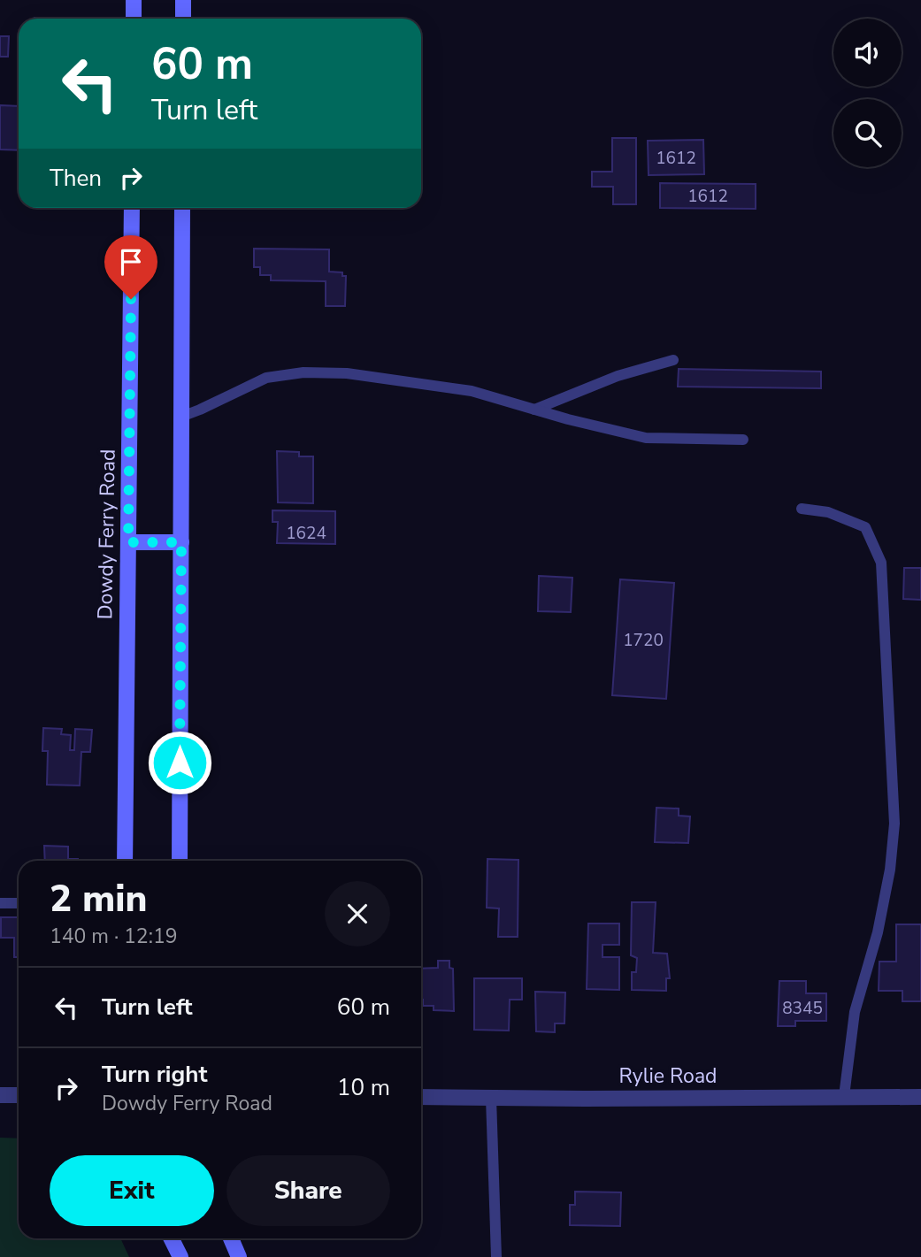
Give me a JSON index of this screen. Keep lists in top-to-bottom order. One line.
{"streets":{"main road":["Dowdy Ferry Road"],"street":["Rylie Road"]},"house_numbers":["1612","1612","1624","1720","8345"],"page":{"turn":["60 m","Turn left"],"then":"Then","heading":["2 min","140 m · 12:19"],"list":[{"name":"Turn left","value":"60 m"},{"name":"Turn right","note":"Dowdy Ferry Road","value":"10 m"}],"buttons":["Exit","Share"]}}
